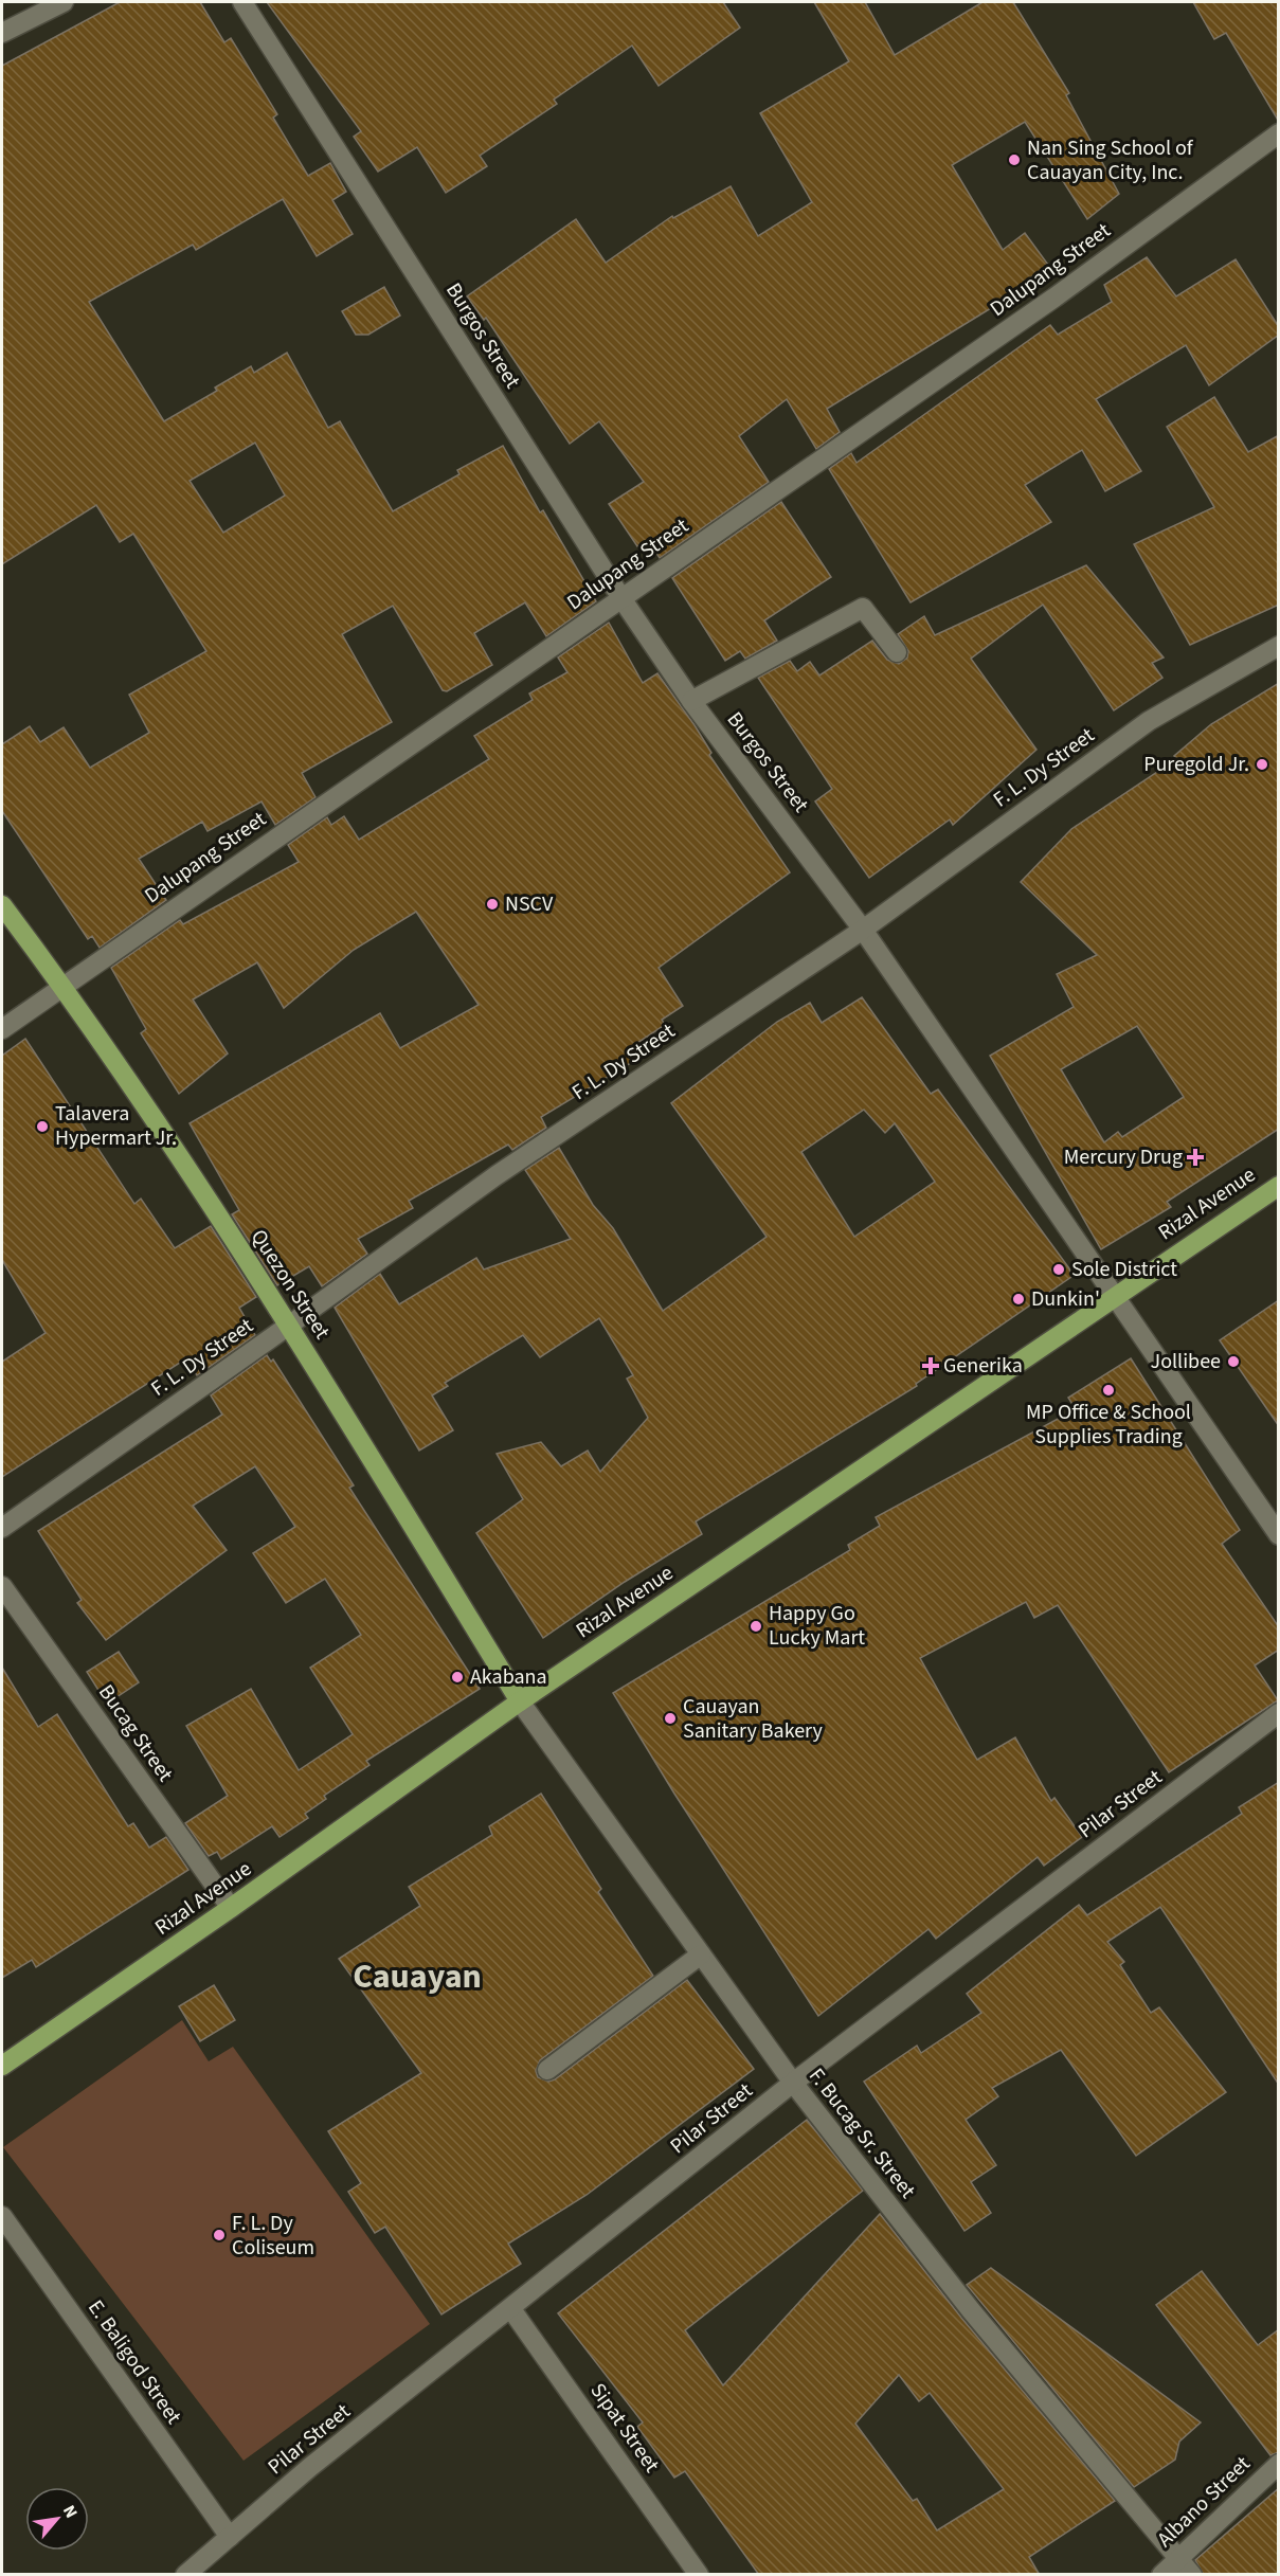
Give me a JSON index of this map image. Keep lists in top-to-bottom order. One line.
{"streets":{"main road":["Rizal Avenue","Quezon Street"],"street":["Dalupang Street","Burgos Street","F. L. Dy Street","Bucag Street","Pilar Street","F. Bucag Sr. Street","E. Baligod Street","Sipat Street","Albano Street"]},"crossings":[["Dalupang Street","Burgos Street"],["Dalupang Street","Quezon Street"],["Burgos Street","F. L. Dy Street"],["Burgos Street","Rizal Avenue"],["F. L. Dy Street","Quezon Street"],["Rizal Avenue","Quezon Street"],["Rizal Avenue","Bucag Street"],["Rizal Avenue","F. Bucag Sr. Street"],["Quezon Street","F. Bucag Sr. Street"],["Pilar Street","F. Bucag Sr. Street"],["Pilar Street","E. Baligod Street"],["Pilar Street","Sipat Street"],["F. Bucag Sr. Street","Albano Street"]],"districts":["Cauayan"],"places":{"other":["Nan Sing School of Cauayan City, Inc.","Puregold Jr.","NSCV","Talavera Hypermart Jr.","Sole District","Dunkin'","Jollibee","MP Office & School Supplies Trading","Happy Go Lucky Mart","Akabana","Cauayan Sanitary Bakery","F. L. Dy Coliseum"],"health":["Mercury Drug","Generika"]},"north":"top right"}
